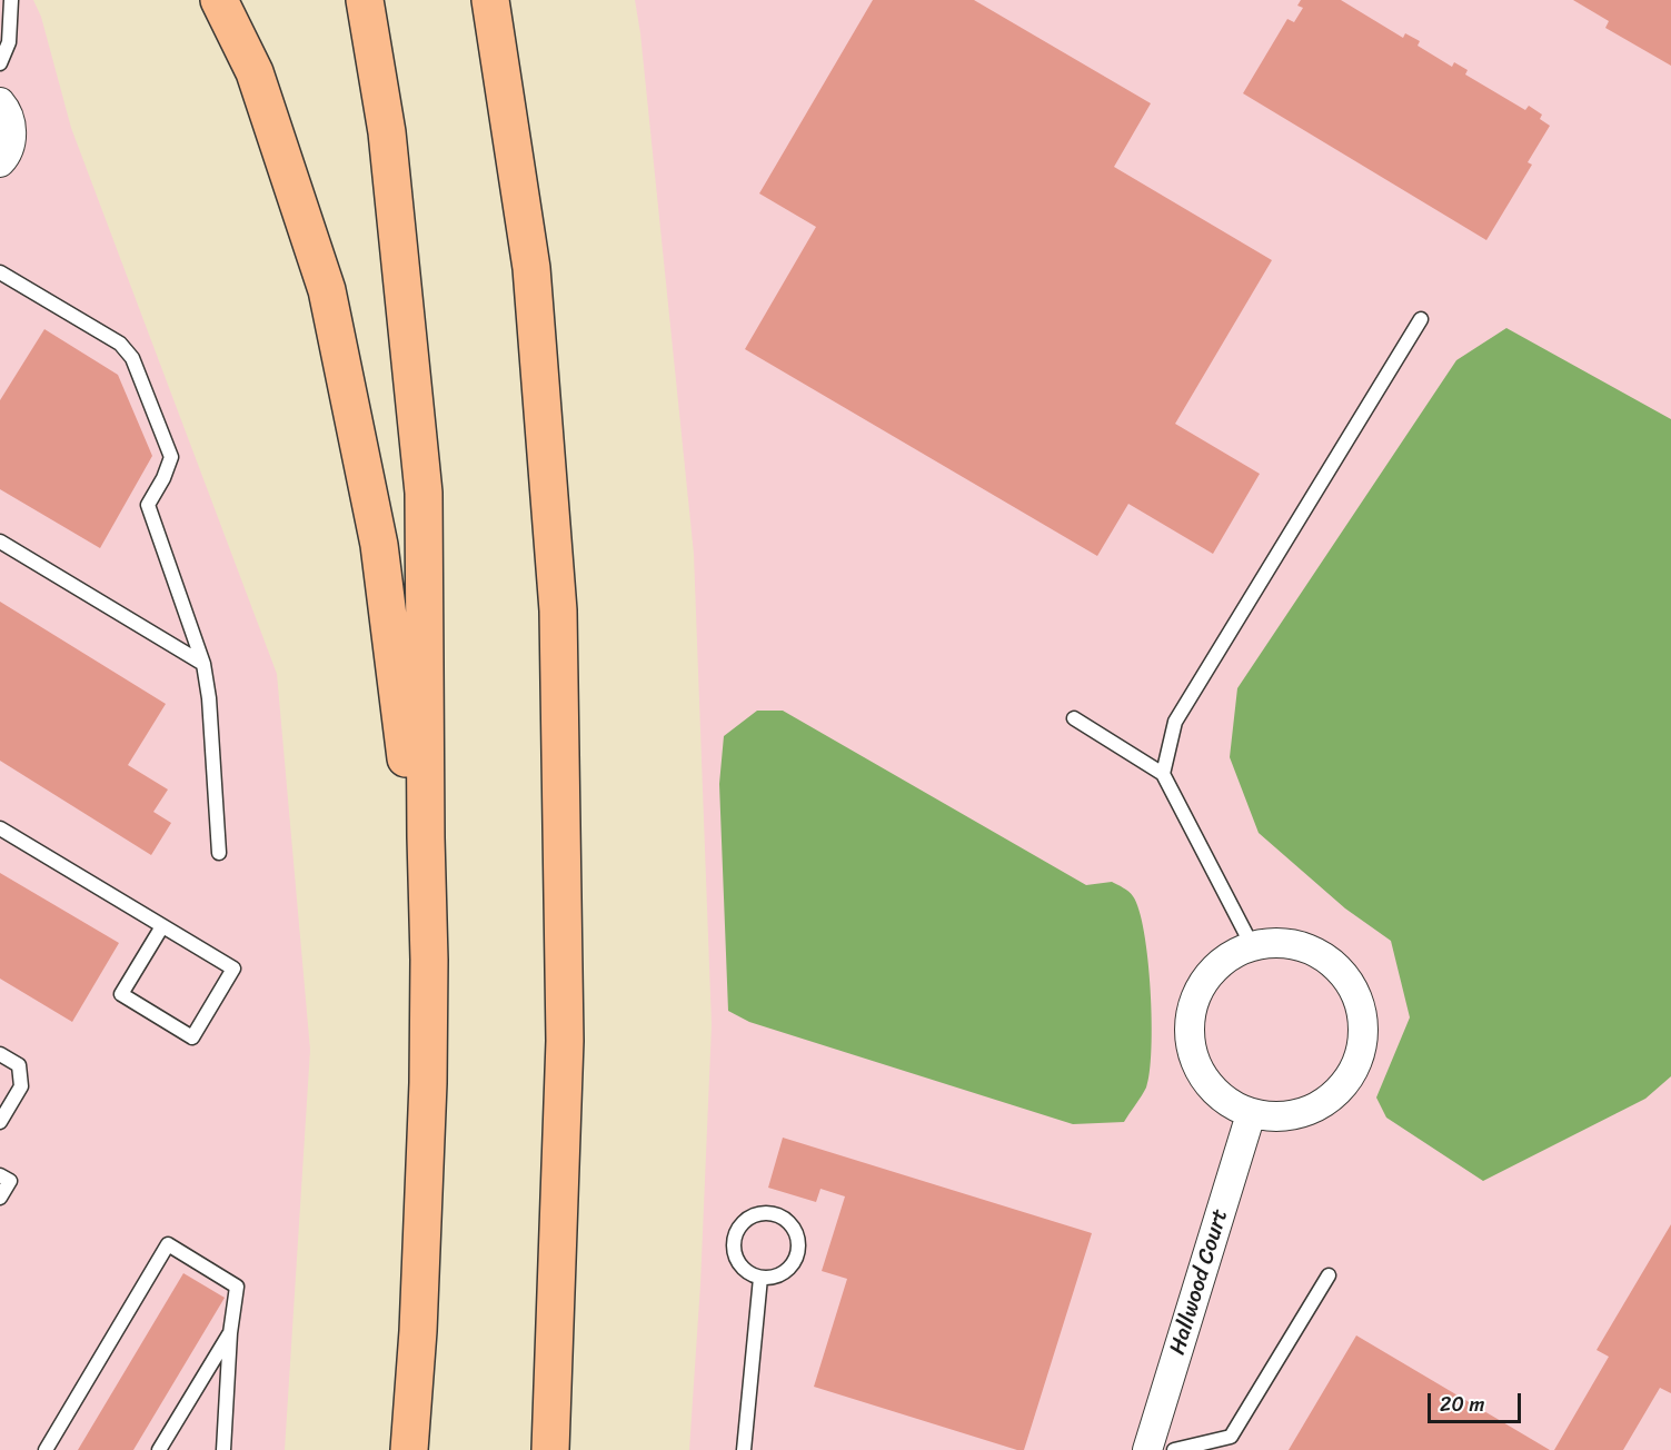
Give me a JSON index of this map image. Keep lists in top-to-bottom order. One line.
{"streets":{"street":["Hallwood Court"]},"scale_bar":"20 m"}
